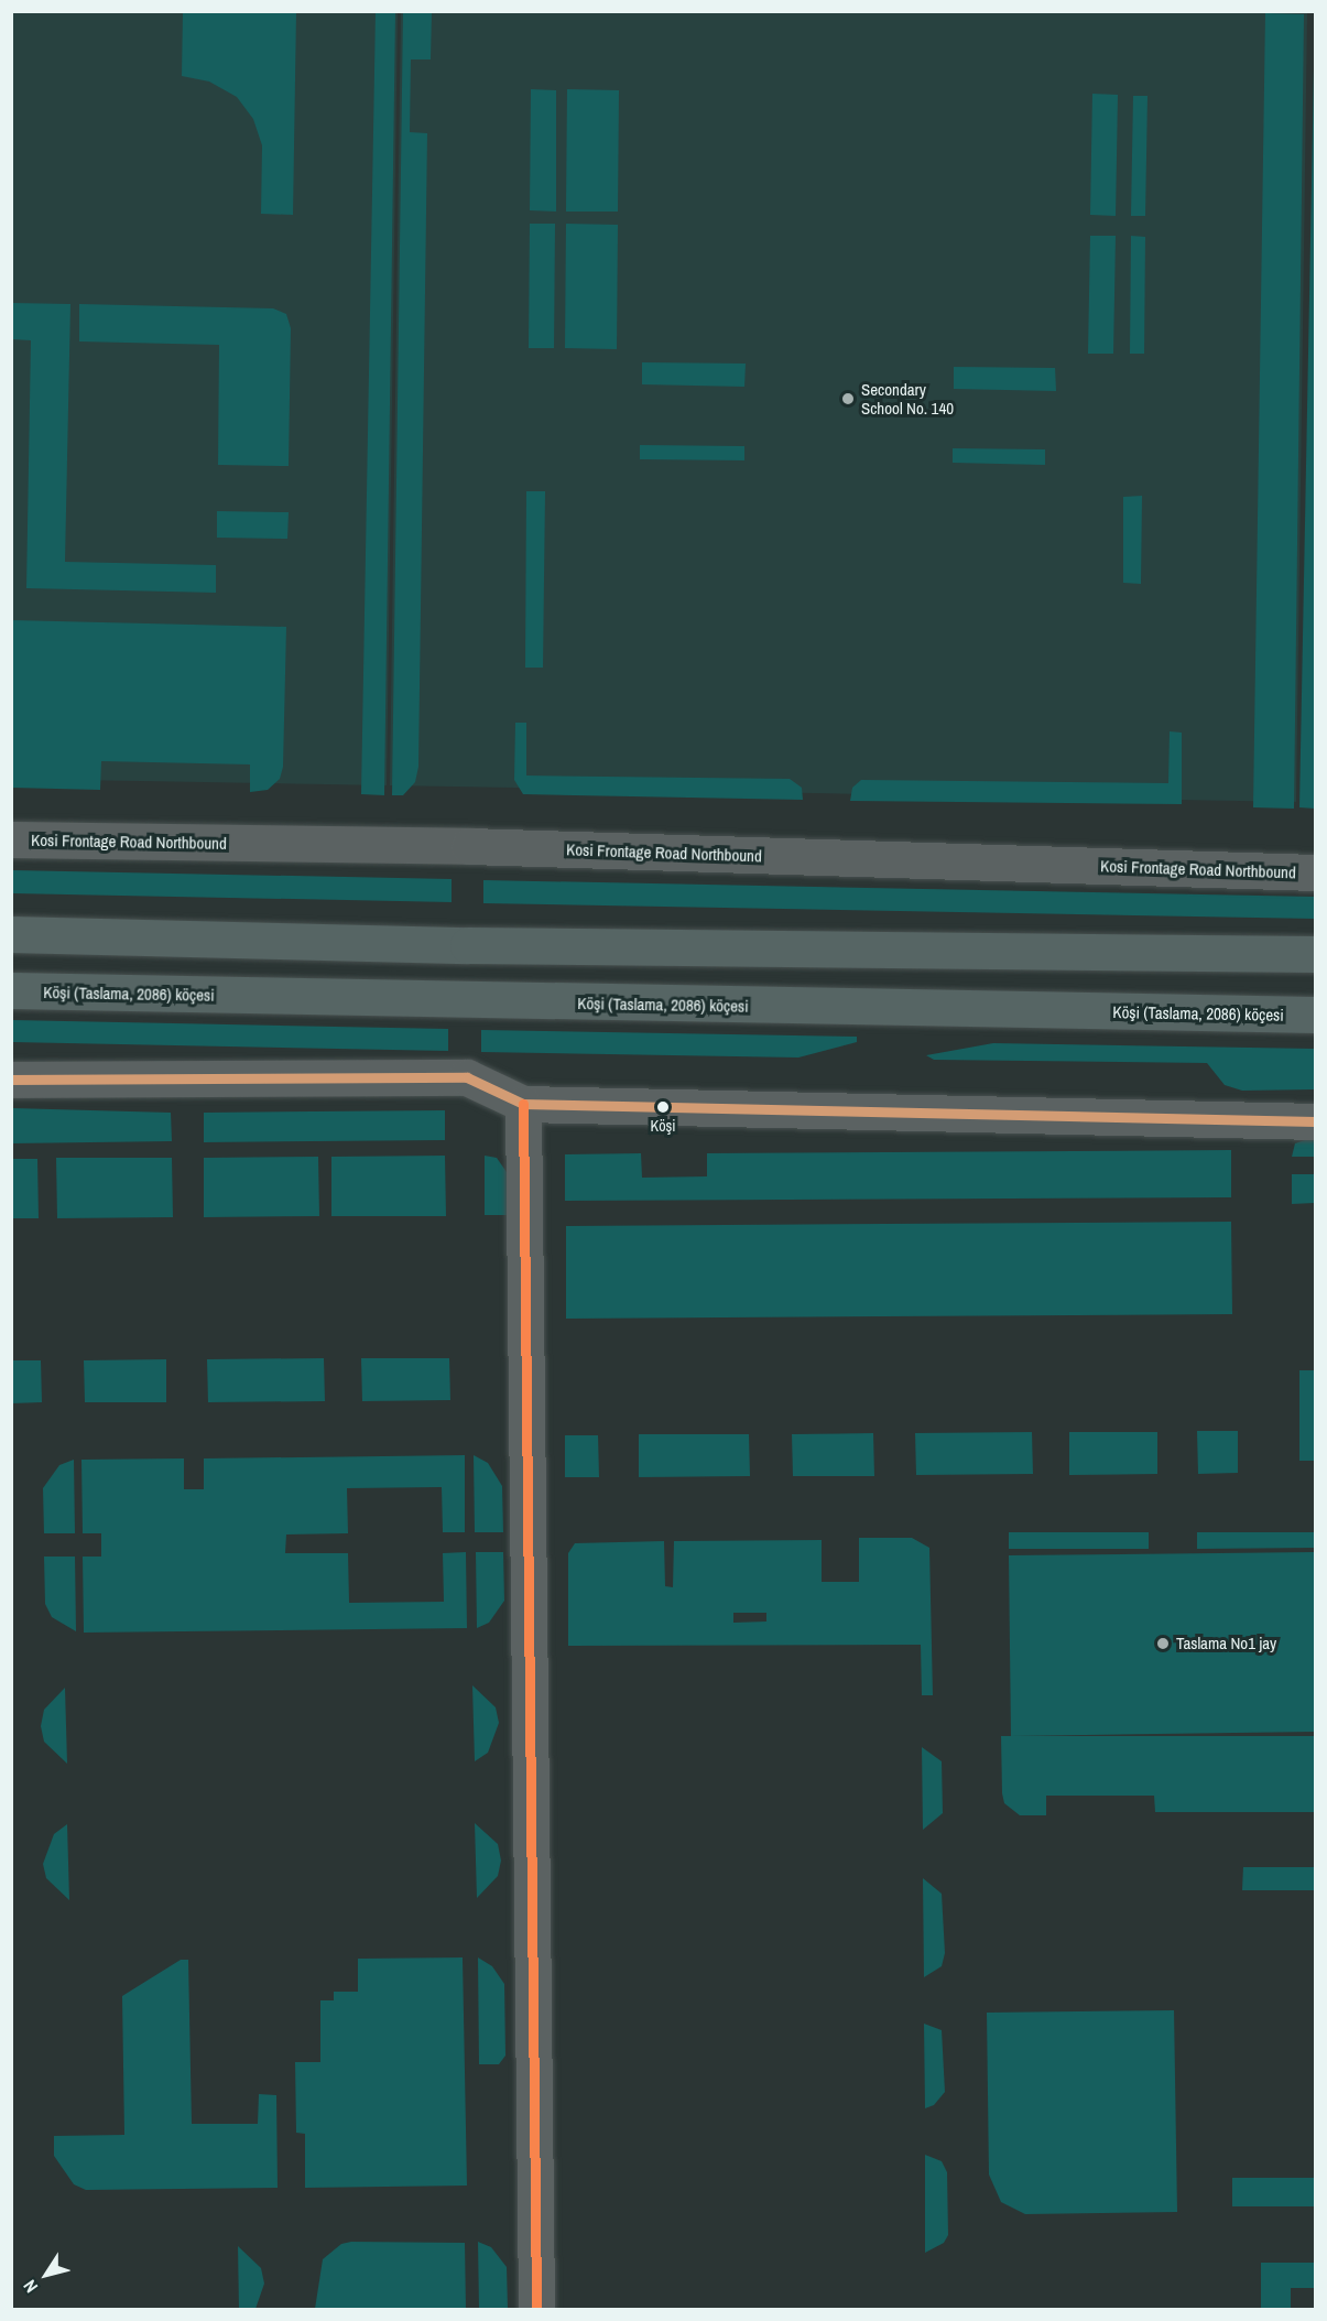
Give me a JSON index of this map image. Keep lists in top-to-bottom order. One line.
{"streets":{"main road":["Köşi (Taslama, 2086) köçesi"],"street":["Kosi Frontage Road Northbound"]},"places":["Secondary School No. 140","Köşi","Taslama No1 jay"],"north":"bottom left"}
